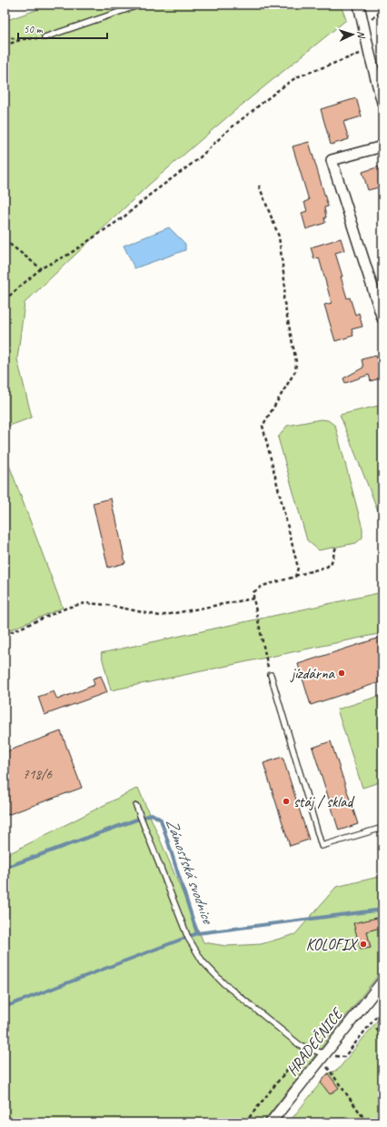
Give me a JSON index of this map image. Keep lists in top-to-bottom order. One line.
{"streets":{"street":["HRADEČNICE"]},"water":["Zámostská svodnice"],"places":["jízdárna","stáj / sklad","KOLOFIX"],"house_numbers":["718/6"],"scale_bar":"50 m","north":"right"}
